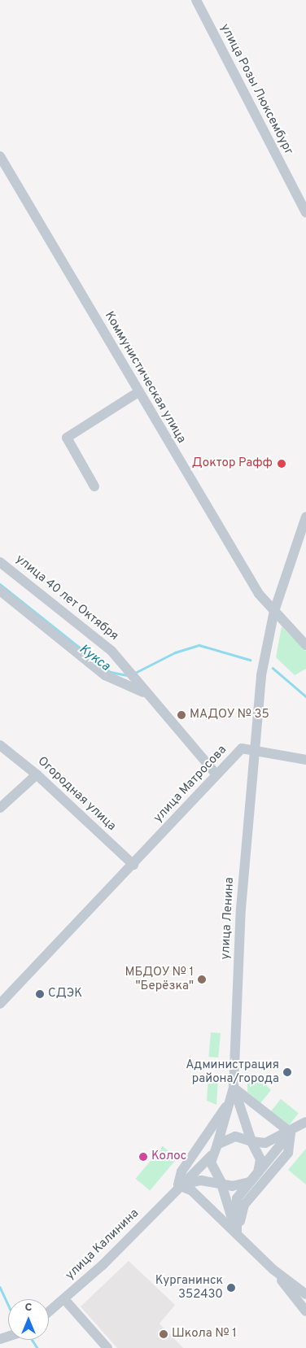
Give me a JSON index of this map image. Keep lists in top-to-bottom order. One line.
{"streets":{"street":["улица Розы Люксембург","Коммунистическая улица","улица 40 лет Октября","улица Матросова","Огородная улица","улица Ленина","улица Калинина"]},"crossings":[["улица 40 лет Октября","улица Матросова"],["улица Матросова","Огородная улица"],["улица Матросова","улица Ленина"],["улица Ленина","улица Калинина"]],"water":["Кукса"],"places":["Доктор Рафф","МАДОУ № 35","МБДОУ № 1 \"Берёзка\"","СДЭК","Администрация района/города","Колос","Курганинск 352430","Школа № 1"],"north":"top"}
